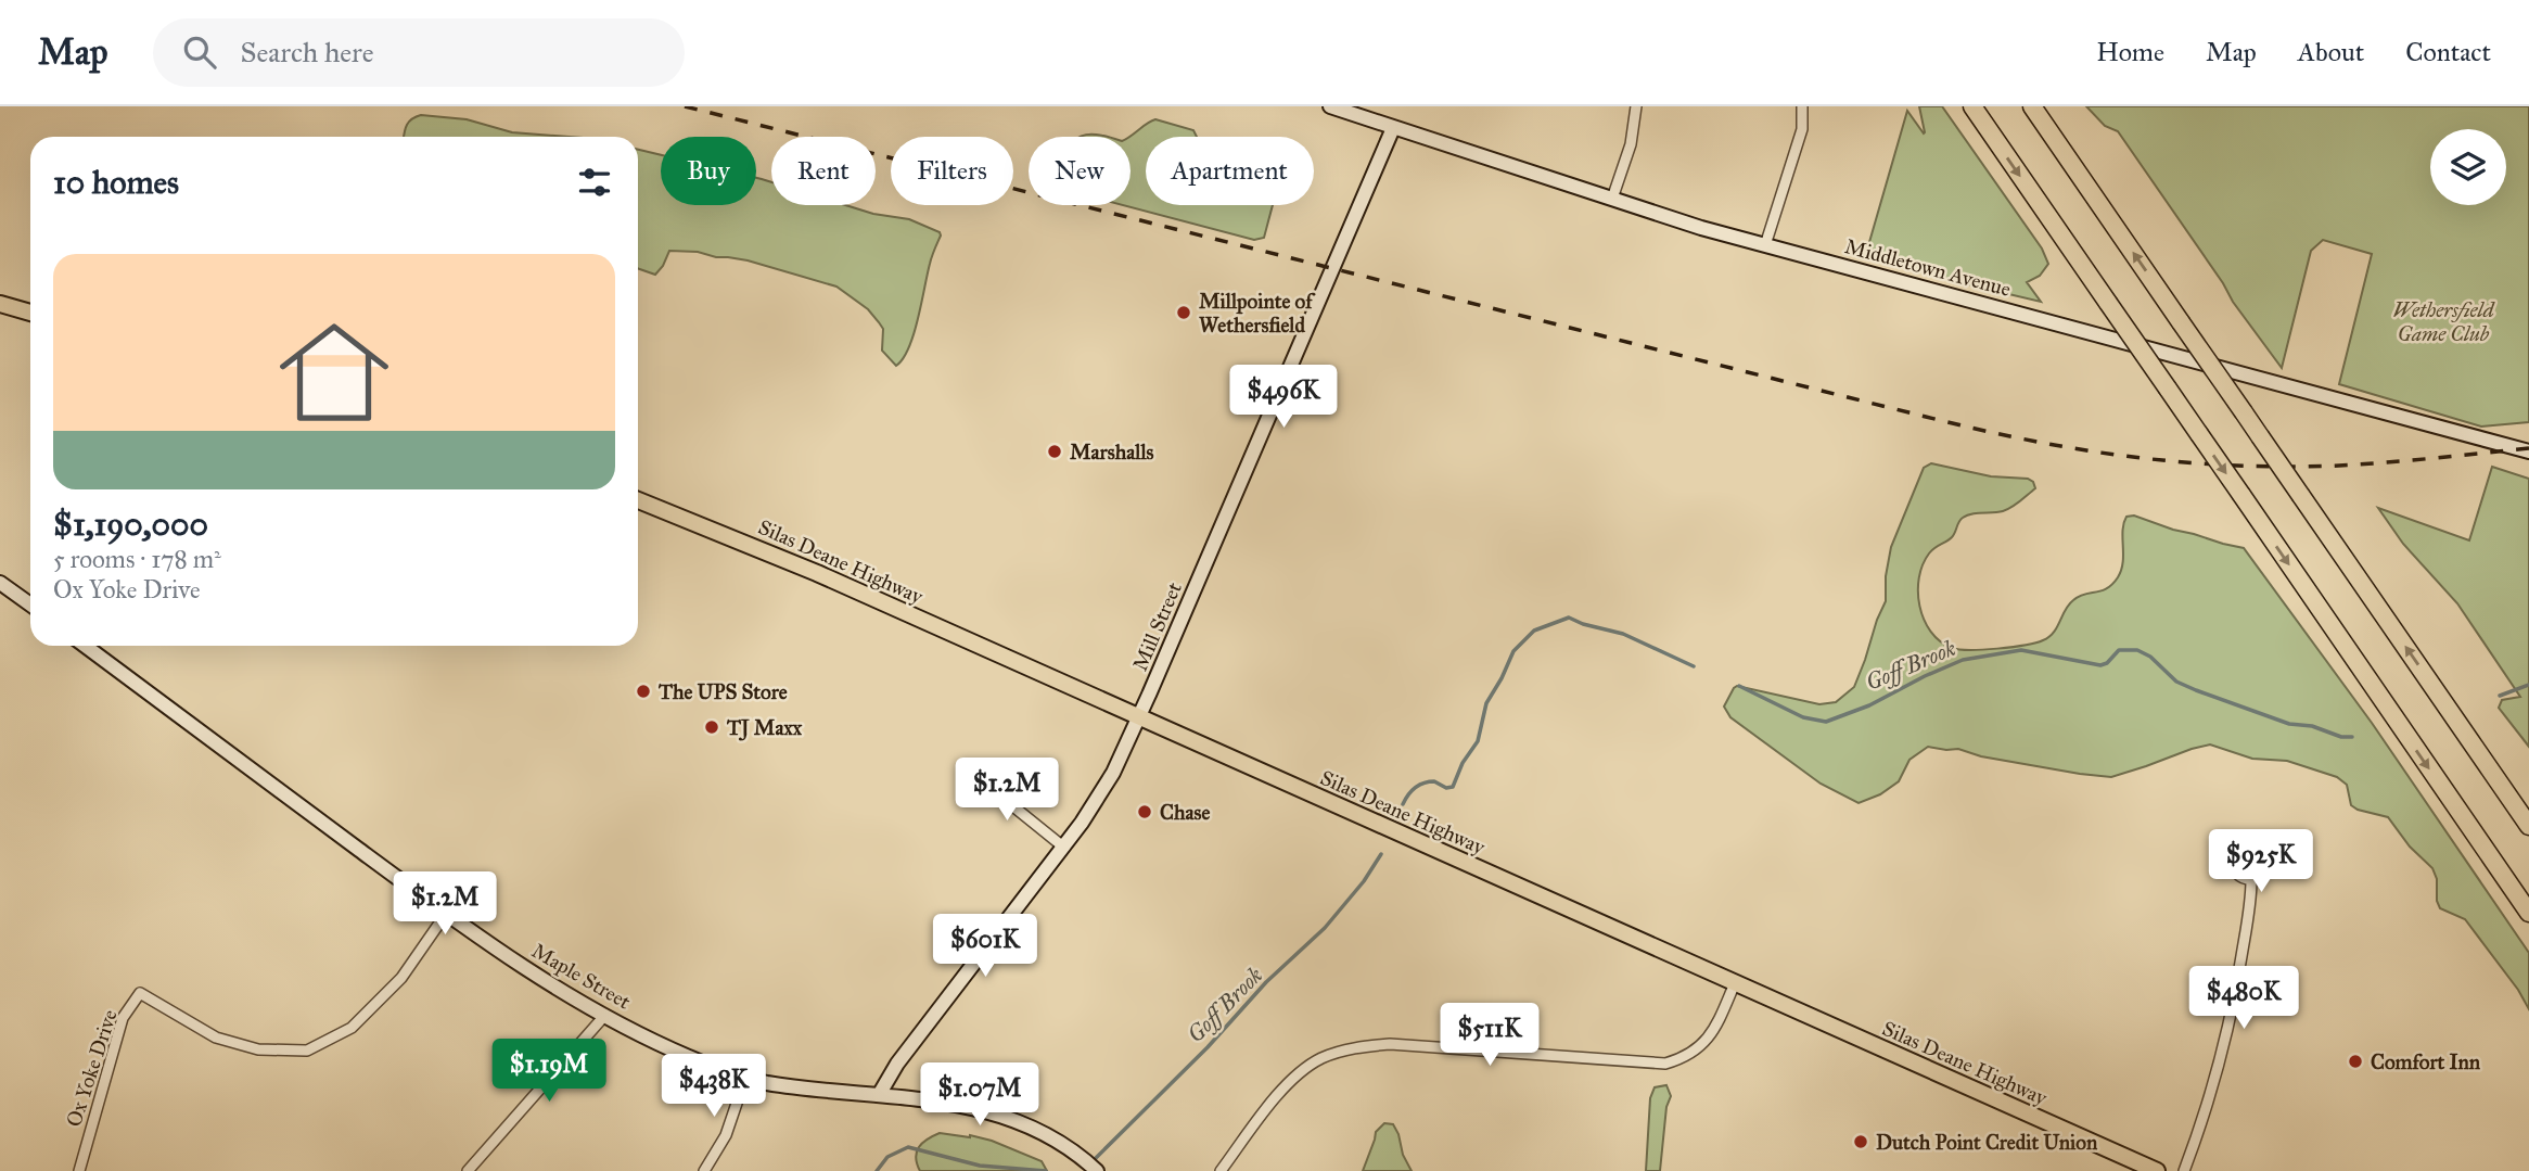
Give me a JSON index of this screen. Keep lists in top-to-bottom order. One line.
{"streets":{"main road":["Silas Deane Highway"],"street":["Middletown Avenue","Mill Street","Maple Street","Ox Yoke Drive"]},"crossings":[["Middletown Avenue","Mill Street"],["Silas Deane Highway","Mill Street"],["Mill Street","Maple Street"],["Maple Street","Ox Yoke Drive"]],"water":["Goff Brook"],"parks":["Wethersfield Game Club"],"places":["Millpointe of Wethersfield","Marshalls","The UPS Store","TJ Maxx","Chase","Comfort Inn","Dutch Point Credit Union"],"page":{"header":"Map","search":"Search here","nav":["Home","Map","About","Contact"],"chip":["Buy","Rent","Filters","New","Apartment"],"heading":"10 homes","list":[{"name":"$1,190,000","note":"5 rooms · 178 m² · Ox Yoke Drive"}],"price":["$496K","$1.2M","$925K","$1.2M","$601K","$480K","$511K","$1.19M","$438K","$1.07M"]}}
